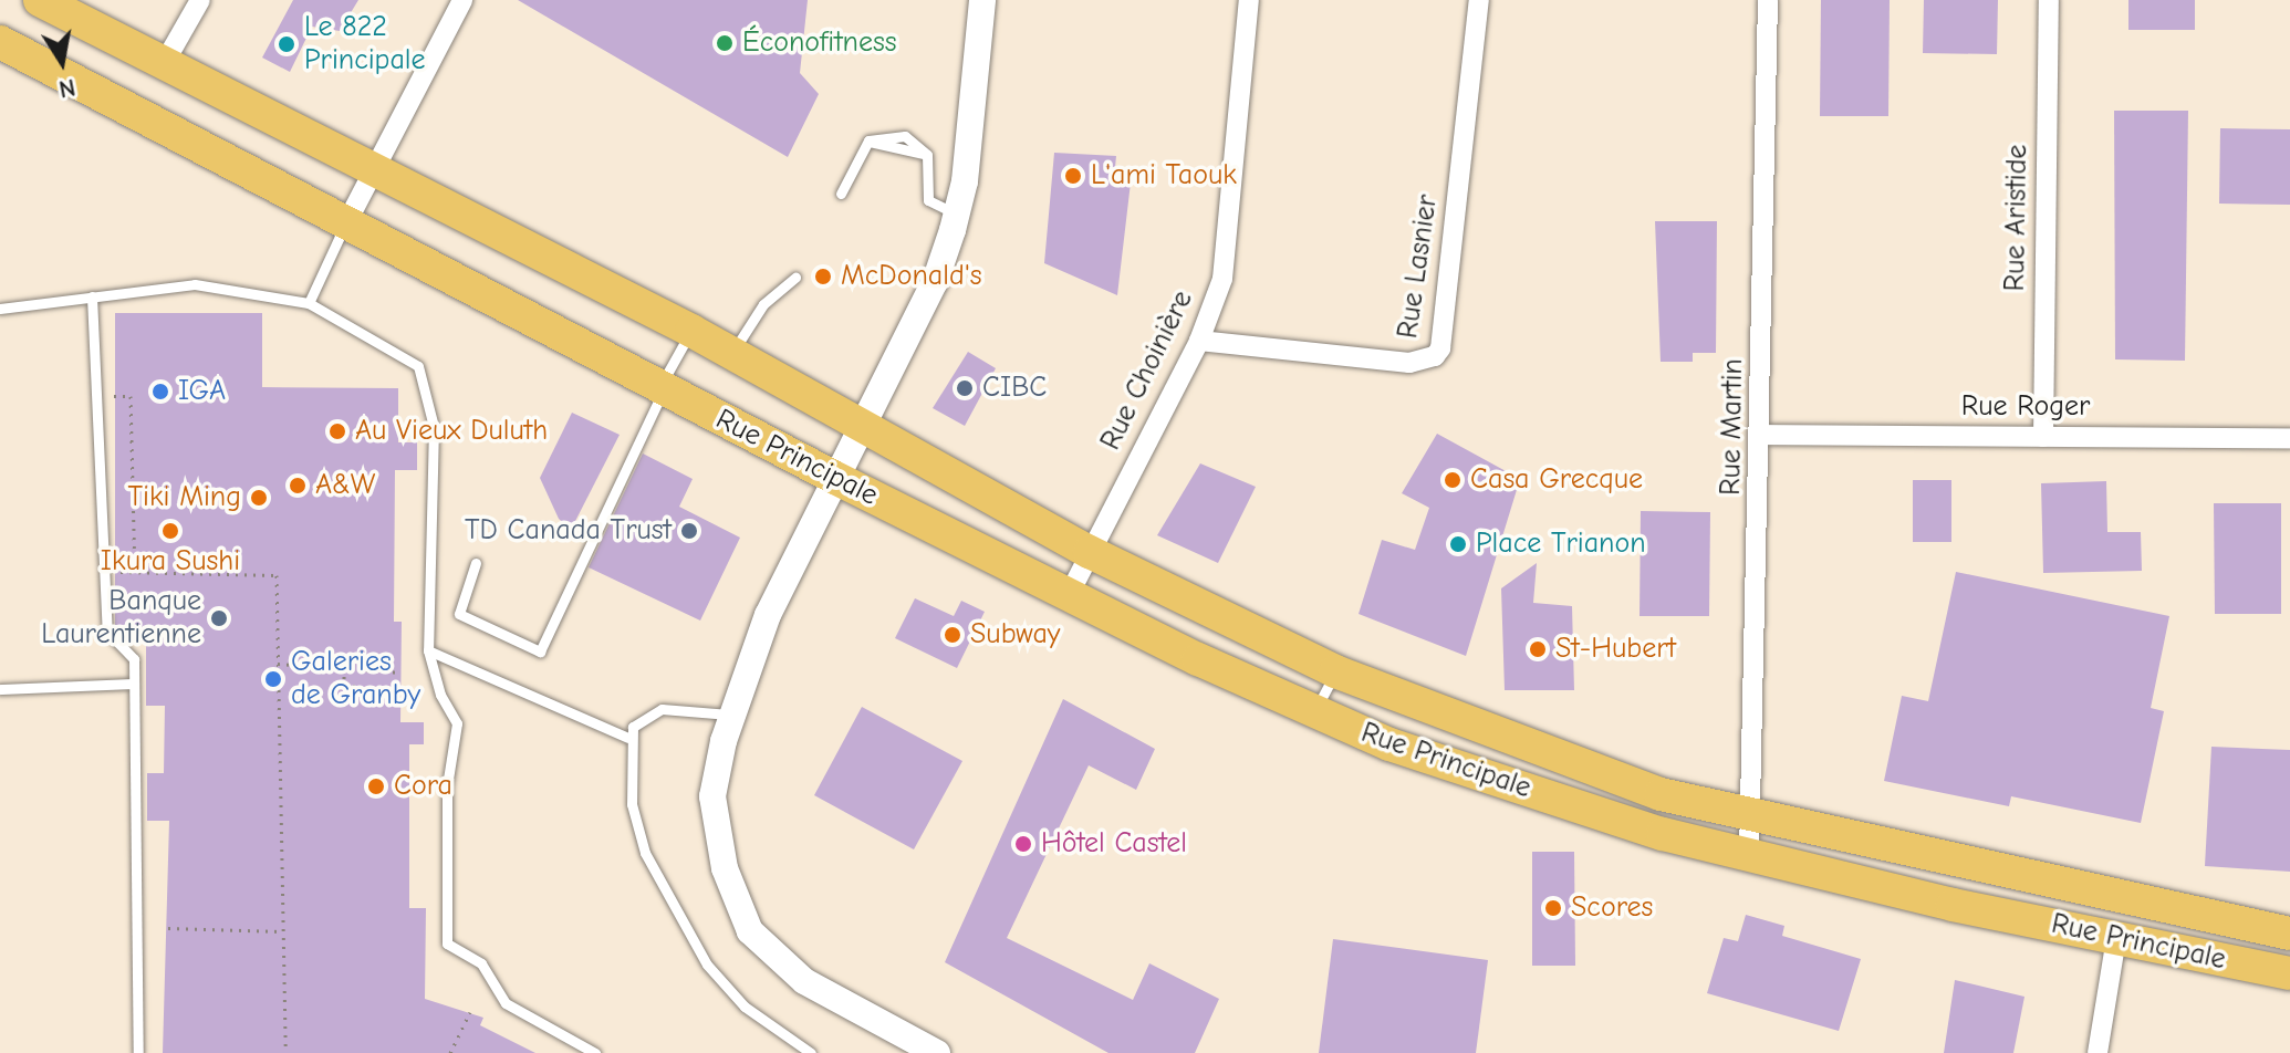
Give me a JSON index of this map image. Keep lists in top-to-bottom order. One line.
{"streets":{"main road":["Rue Principale"],"street":["Rue Aristide","Rue Lasnier","Rue Choinière","Rue Roger","Rue Martin"]},"crossings":[["Rue Aristide","Rue Roger"],["Rue Lasnier","Rue Choinière"],["Rue Choinière","Rue Principale"],["Rue Roger","Rue Martin"],["Rue Martin","Rue Principale"]],"places":["Éconofitness","Le 822 Principale","L'ami Taouk","McDonald's","CIBC","IGA","Au Vieux Duluth","Casa Grecque","A&W","Tiki Ming","Ikura Sushi","TD Canada Trust","Place Trianon","Banque Laurentienne","Subway","St-Hubert","Galeries de Granby","Cora","Hôtel Castel","Scores"],"north":"bottom"}
